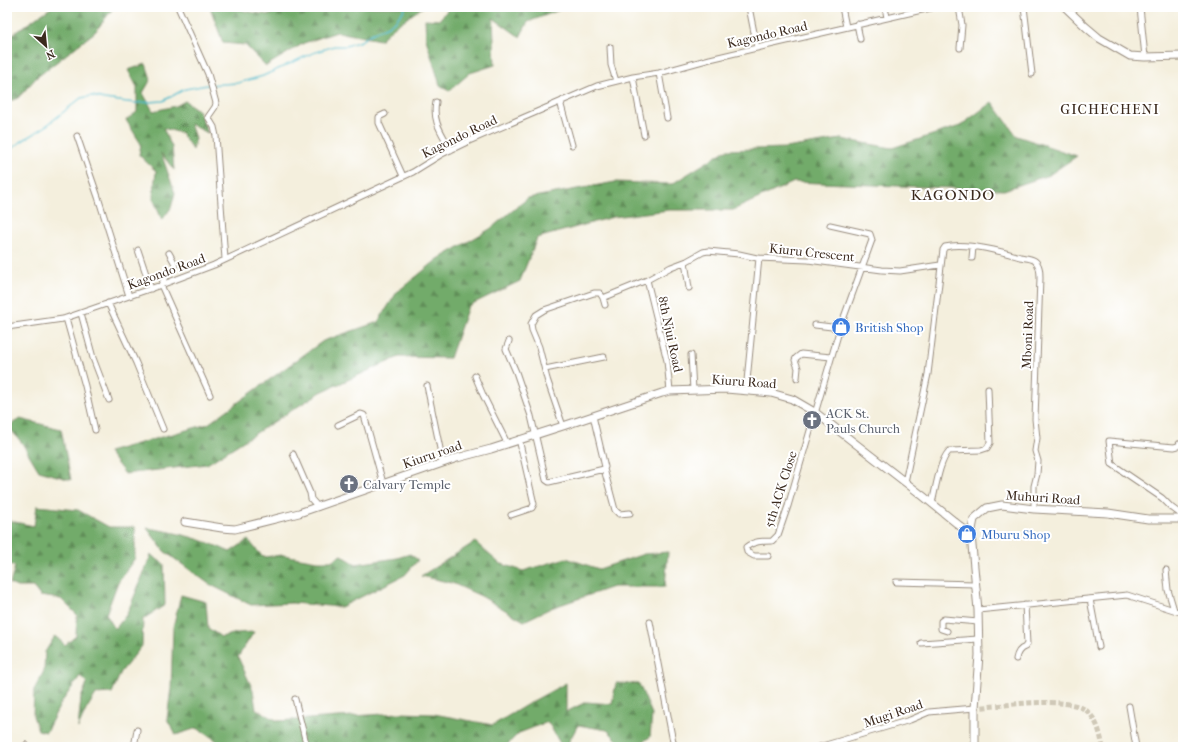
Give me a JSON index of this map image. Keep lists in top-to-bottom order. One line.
{"streets":{"street":["Kagondo Road","Kiuru Crescent","8th Njui Road","Mboni Road","Kiuru Road","Kiuru road","5th ACK Close","Muhuri Road","Mugi Road"]},"crossings":[["Kiuru Crescent","8th Njui Road"],["Kiuru Crescent","Mboni Road"],["8th Njui Road","Kiuru Road"],["Mboni Road","Muhuri Road"],["Kiuru Road","Kiuru road"],["Kiuru Road","5th ACK Close"],["Kiuru Road","Muhuri Road"],["Muhuri Road","Mugi Road"]],"districts":["GICHECHENI","KAGONDO"],"places":{"shop":["British Shop","Mburu Shop"],"church":["ACK St. Pauls Church","Calvary Temple"]},"north":"bottom right"}
